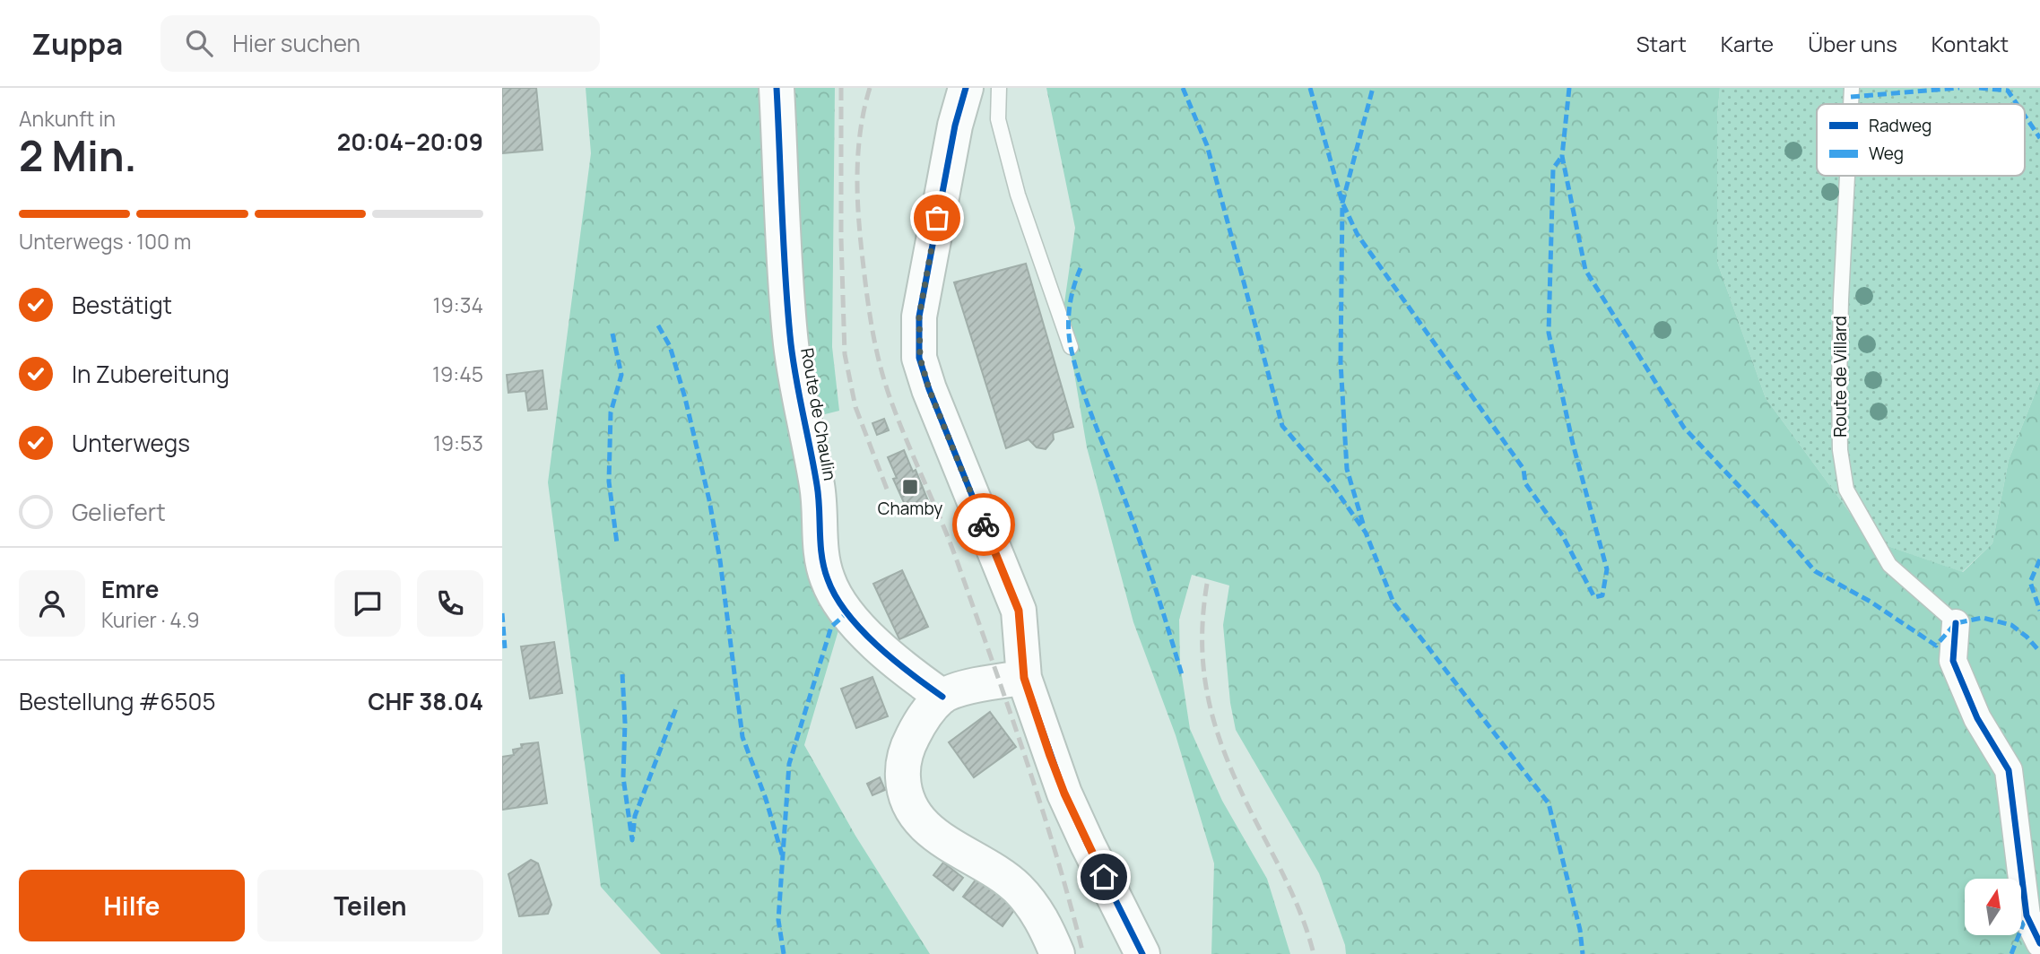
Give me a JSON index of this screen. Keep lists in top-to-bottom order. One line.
{"streets":{"street":["Route de Chaulin"],"lane":["Route de Villard"]},"places":{"transit":["Chamby"]},"legend":["Radweg","Weg"],"north":"top","page":{"header":"Zuppa","search":"Hier suchen","nav":["Start","Karte","Über uns","Kontakt"],"heading":["2 Min.","Ankunft in","20:04–20:09"],"panel":["Emre","Kurier · 4.9","Bestellung #6505","CHF 38.04"],"bar":"Unterwegs · 100 m","list":[["Bestätigt","19:34"],["In Zubereitung","19:45"],["Unterwegs","19:53"],"Geliefert"],"buttons":["Hilfe","Teilen"]}}
